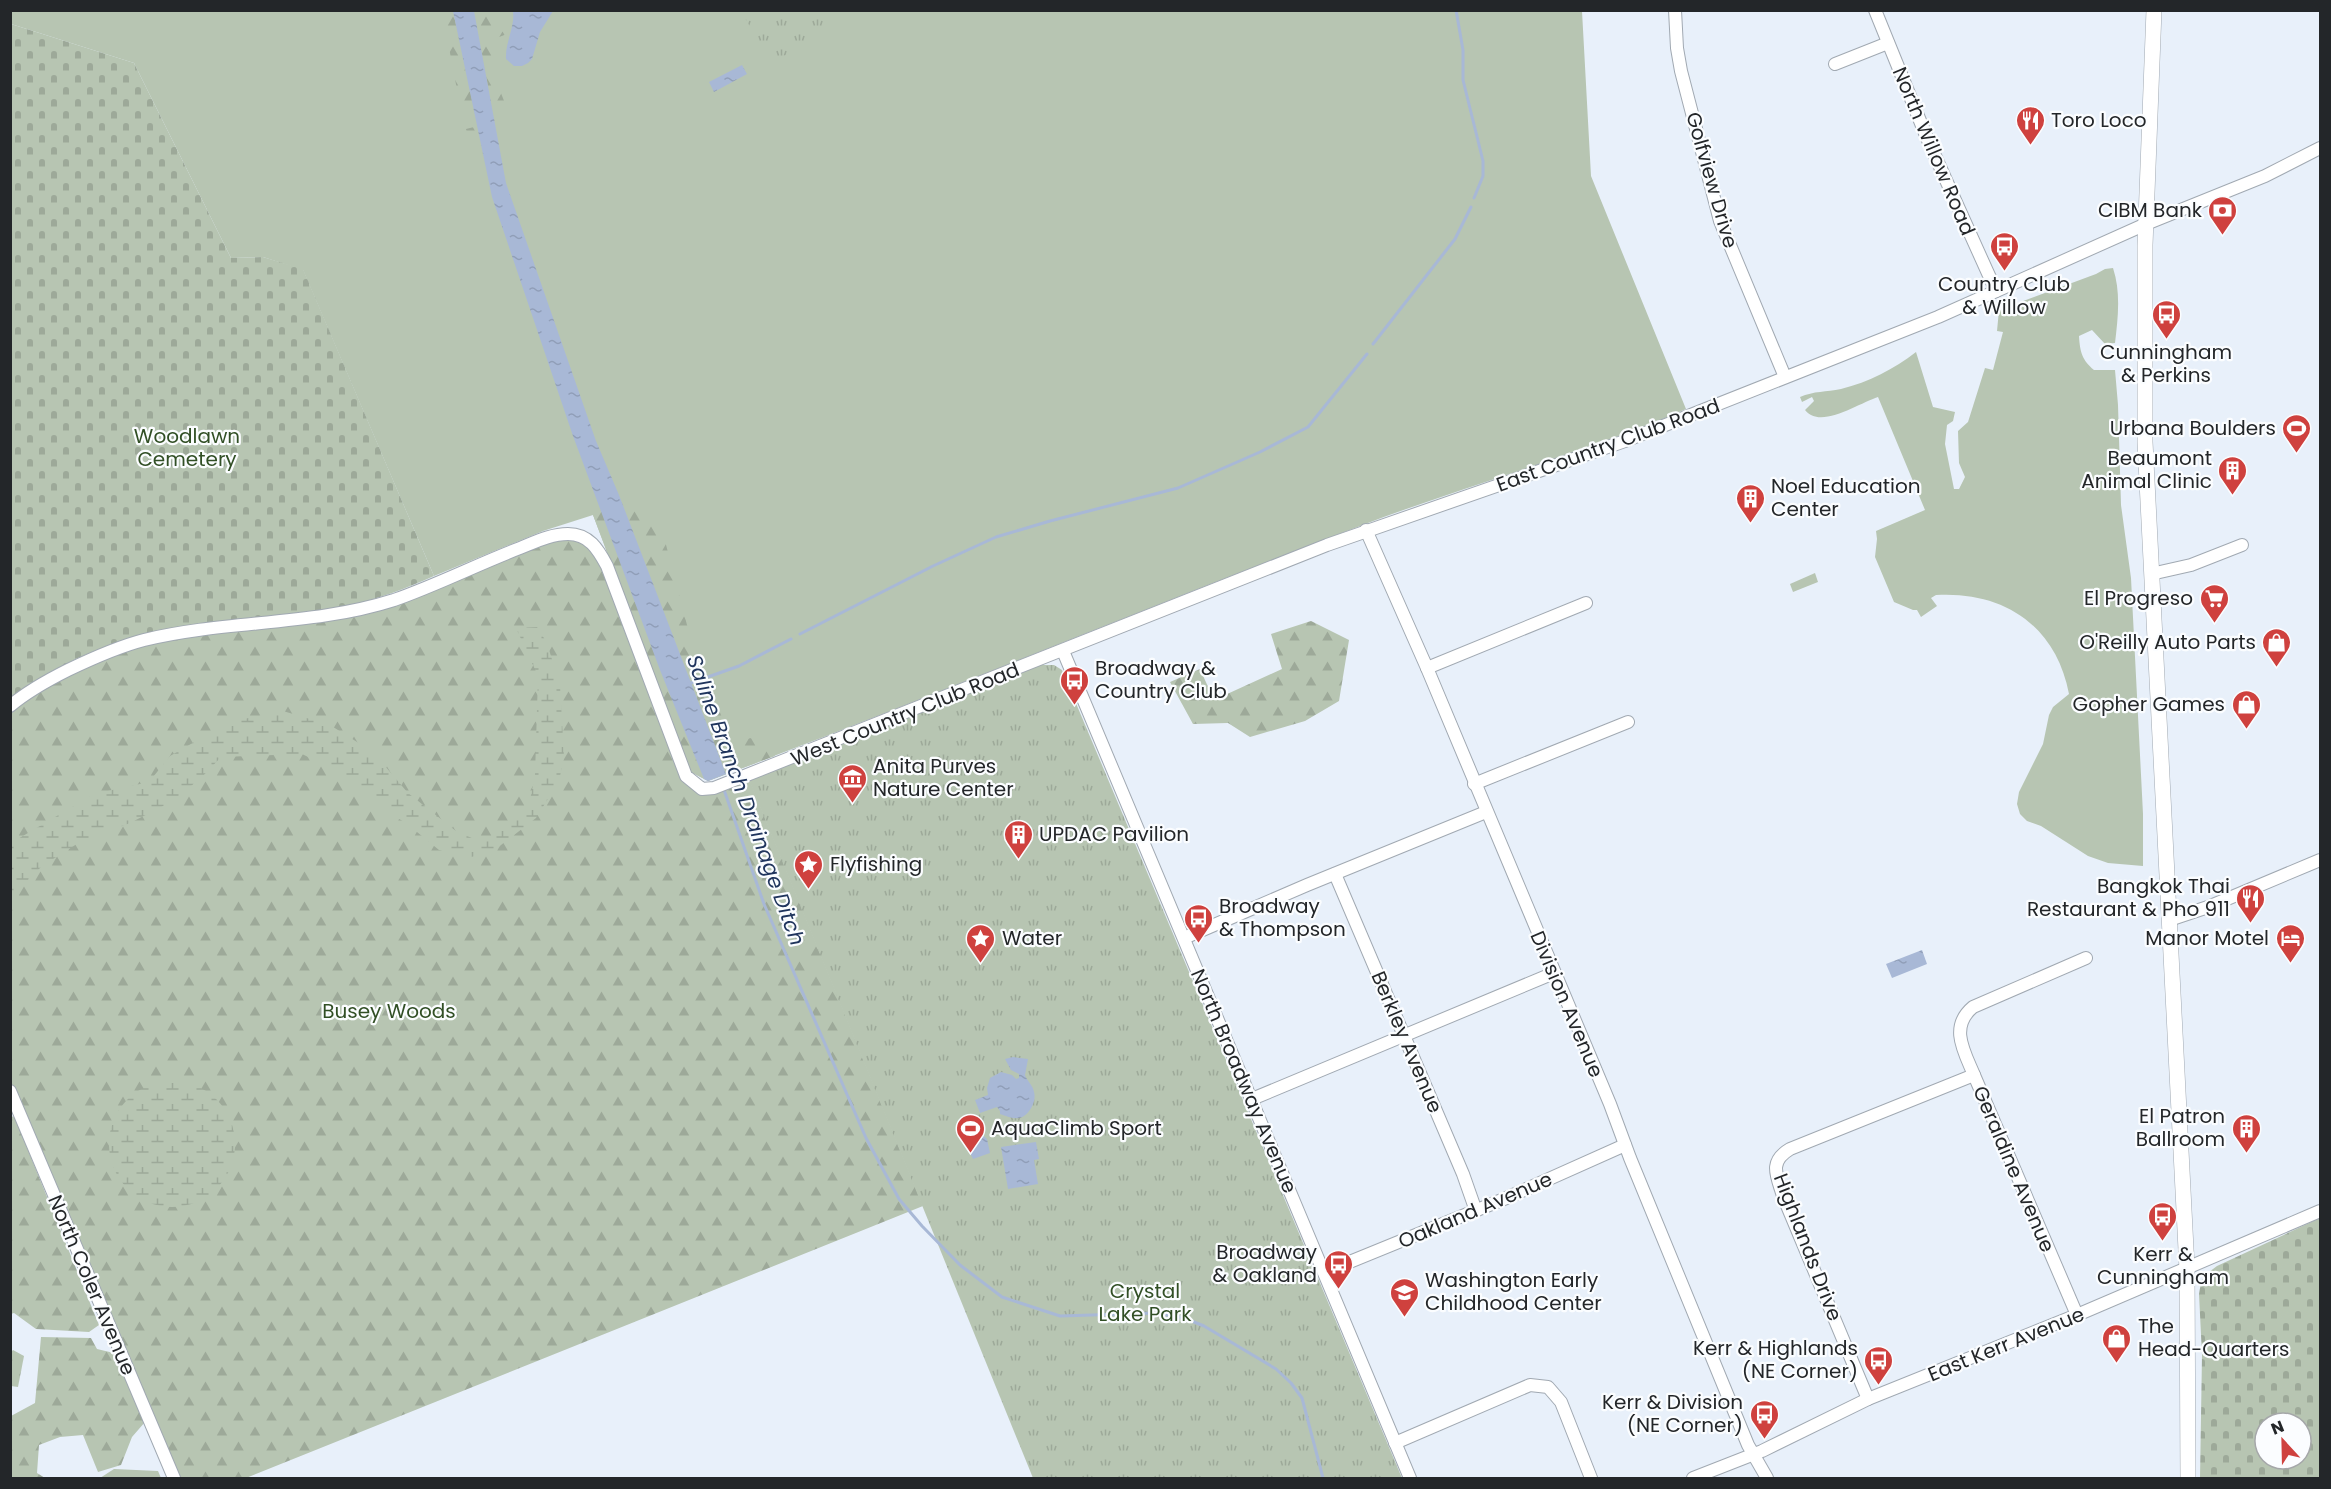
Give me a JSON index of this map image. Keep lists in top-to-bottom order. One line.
{"streets":{"street":["North Willow Road","Golfview Drive","East Country Club Road","West Country Club Road","Division Avenue","Berkley Avenue","North Broadway Avenue","Geraldine Avenue","Oakland Avenue","Highlands Drive","North Coler Avenue","East Kerr Avenue"]},"crossings":[["North Willow Road","East Country Club Road"],["Golfview Drive","East Country Club Road"],["East Country Club Road","West Country Club Road"],["East Country Club Road","Division Avenue"],["East Country Club Road","North Broadway Avenue"],["West Country Club Road","North Broadway Avenue"],["Division Avenue","Oakland Avenue"],["Division Avenue","East Kerr Avenue"],["Berkley Avenue","Oakland Avenue"],["North Broadway Avenue","Oakland Avenue"],["Geraldine Avenue","Highlands Drive"],["Geraldine Avenue","East Kerr Avenue"],["Highlands Drive","East Kerr Avenue"]],"water":["Saline Branch Drainage Ditch"],"parks":["Woodlawn Cemetery","Busey Woods","Crystal Lake Park"],"places":{"restaurant":["Toro Loco","Bangkok Thai Restaurant & Pho 911"],"bank":["CIBM Bank"],"bus stop":["Country Club & Willow","Cunningham & Perkins","Broadway & Country Club","Broadway & Thompson","Kerr & Cunningham","Broadway & Oakland","Kerr & Highlands (NE Corner)","Kerr & Division (NE Corner)"],"sports":["Urbana Boulders","AquaClimb Sport"],"building":["Beaumont Animal Clinic","Noel Education Center","UPDAC Pavilion","El Patron Ballroom"],"supermarket":["El Progreso"],"shop":["O'Reilly Auto Parts","Gopher Games","The Head-Quarters"],"museum":["Anita Purves Nature Center"],"place":["Flyfishing","Water"],"hotel":["Manor Motel"],"school or university":["Washington Early Childhood Center"]},"north":"top"}
